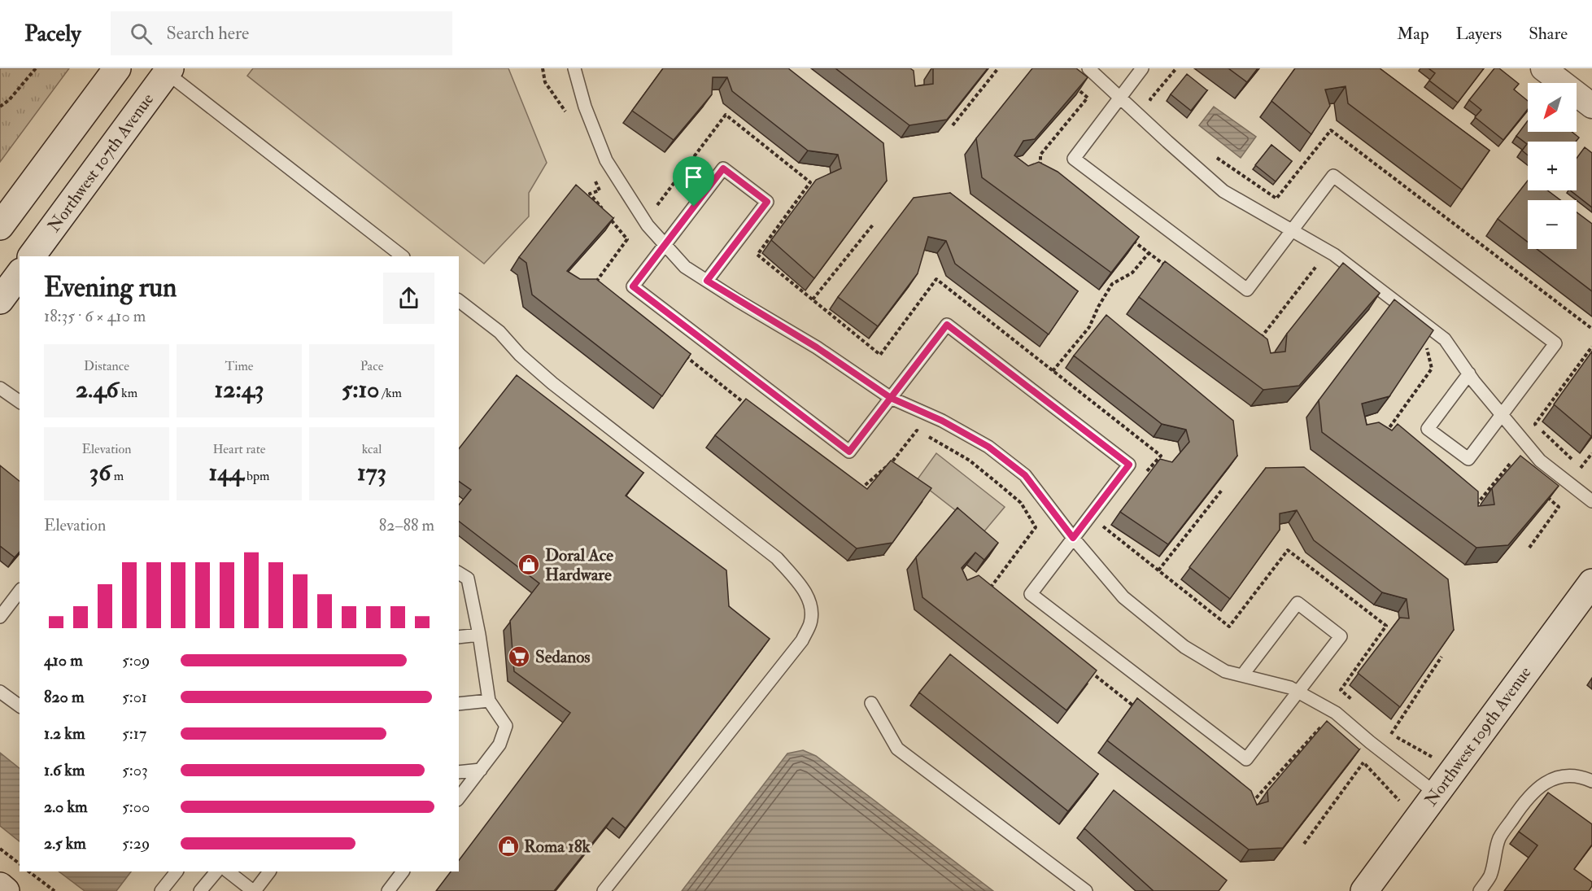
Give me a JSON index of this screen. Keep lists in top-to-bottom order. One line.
{"streets":{"main road":["Northwest 107th Avenue","Northwest 109th Avenue"]},"places":{"shop":["Doral Ace Hardware","Roma 18k"],"supermarket":["Sedanos"]},"north":"bottom left","page":{"header":"Pacely","search":"Search here","nav":["Map","Layers","Share"],"map_buttons":["+","−"],"heading":["Evening run","18:35 · 6 × 410 m"],"stats":[["Distance","2.46 km"],["Time","12:43"],["Pace","5:10 /km"],["Elevation","36 m"],["Heart rate","144 bpm"],["kcal","173"]],"chart":["Elevation","82–88 m"],"list":[{"name":"410 m","note":"5:09"},{"name":"820 m","note":"5:01"},{"name":"1.2 km","note":"5:17"},{"name":"1.6 km","note":"5:03"},{"name":"2.0 km","note":"5:00"},{"name":"2.5 km","note":"5:29"}]}}
